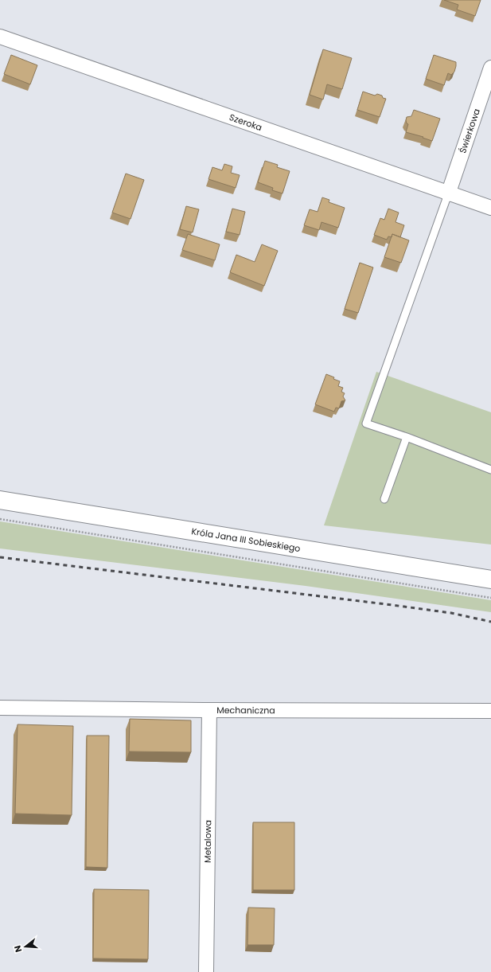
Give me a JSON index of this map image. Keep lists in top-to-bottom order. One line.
{"streets":{"main road":["Króla Jana III Sobieskiego"],"street":["Szeroka","Świerkowa","Mechaniczna","Metalowa"]},"crossings":[["Szeroka","Świerkowa"],["Mechaniczna","Metalowa"]],"north":"left"}
